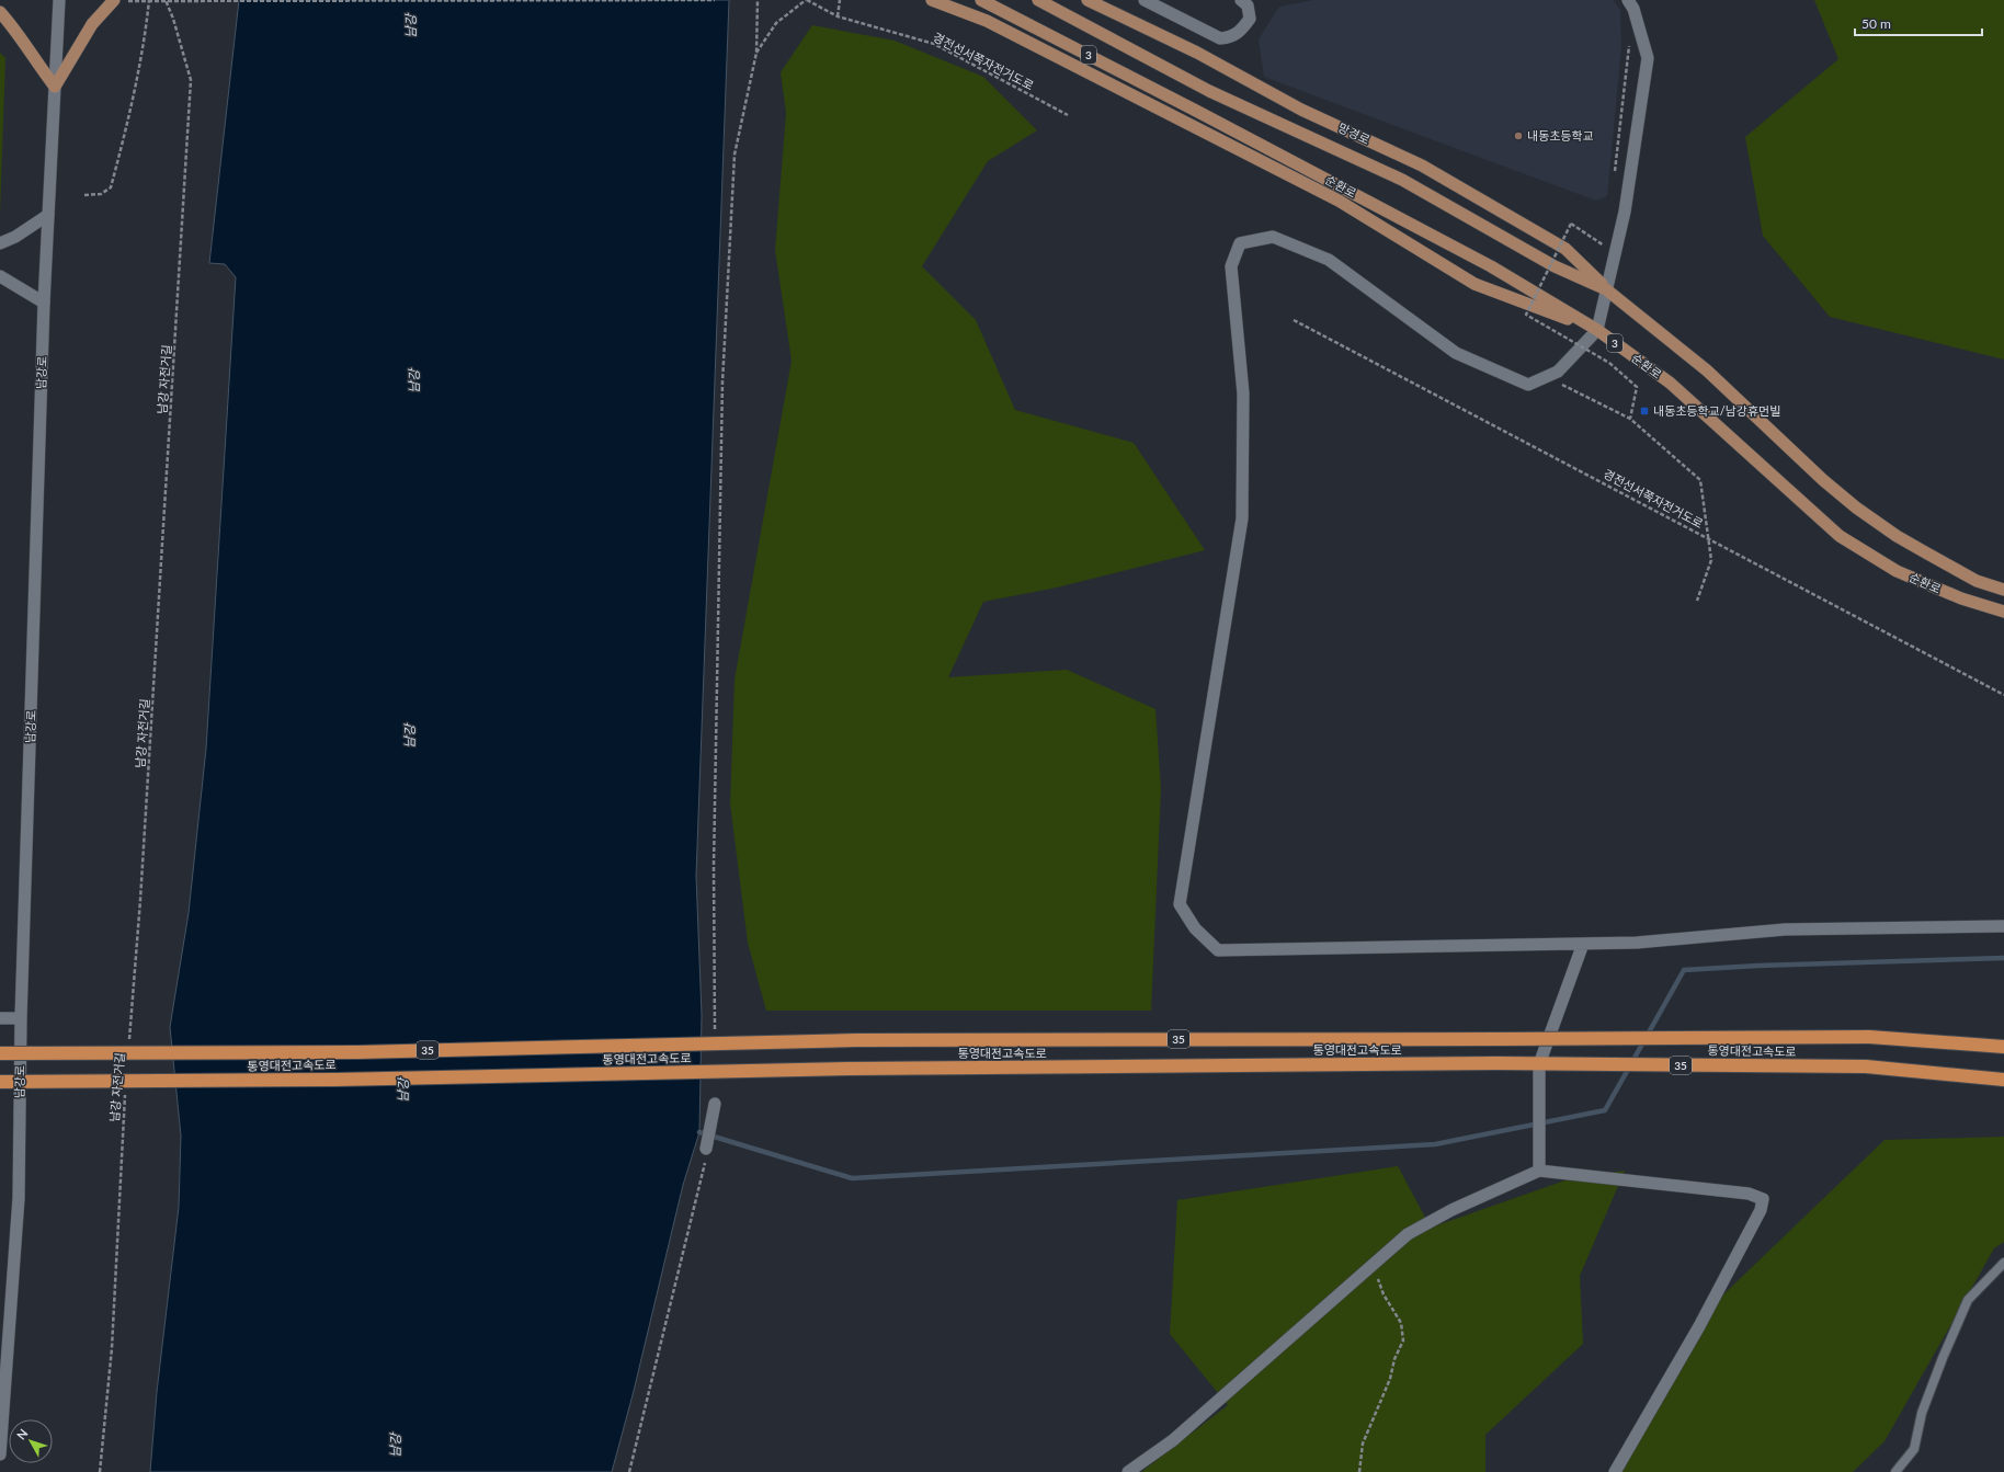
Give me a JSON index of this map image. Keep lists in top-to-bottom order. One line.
{"streets":{"highway":["35","통영대전고속도로"],"main road":["3","망경로","순환로"],"street":["남강로"],"path":["경전선서쪽자전거도로","남강 자전거길"]},"crossings":[["3","망경로"]],"water":["남강"],"places":{"other":["내동초등학교"],"transit":["내동초등학교/남강휴먼빌"]},"scale_bar":"50 m","north":"top left"}
